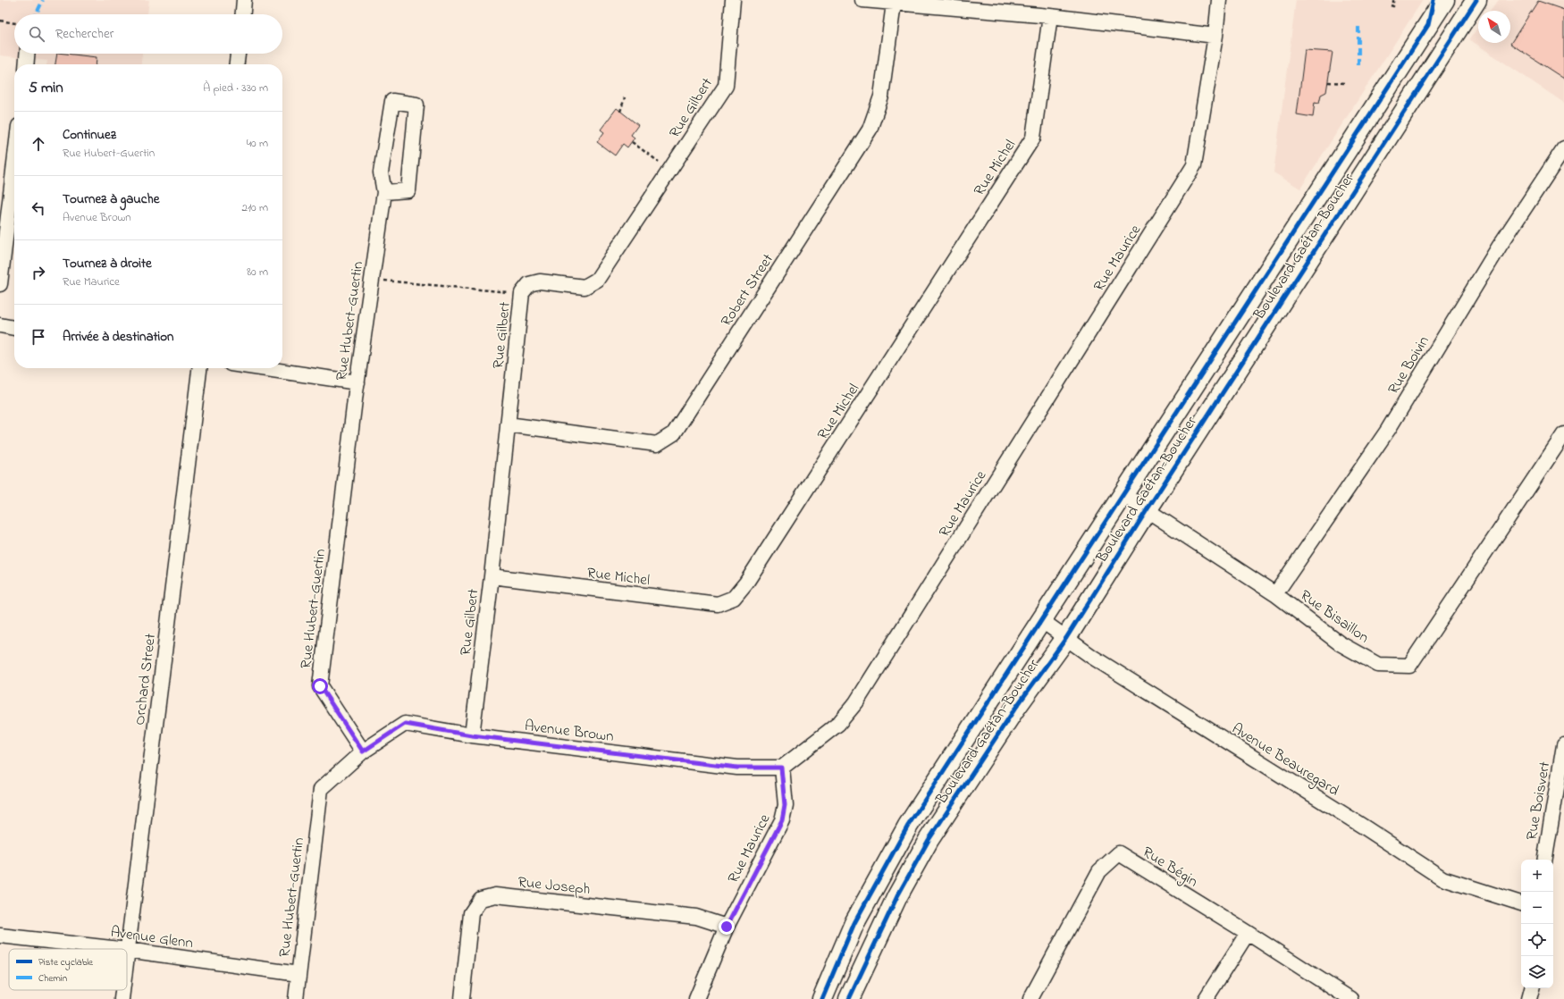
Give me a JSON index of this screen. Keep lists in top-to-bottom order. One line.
{"streets":{"main road":["Boulevard Gaétan-Boucher"],"street":["Rue Gilbert","Rue Michel","Rue Maurice","Robert Street","Rue Hubert-Guertin","Rue Boivin","Rue Bisaillon","Orchard Street","Avenue Brown","Avenue Beauregard","Rue Boisvert","Rue Bégin","Rue Joseph","Avenue Glenn"]},"crossings":[["Rue Gilbert","Rue Michel"],["Rue Gilbert","Robert Street"],["Rue Gilbert","Avenue Brown"],["Boulevard Gaétan-Boucher","Rue Bisaillon"],["Boulevard Gaétan-Boucher","Avenue Beauregard"],["Rue Maurice","Avenue Brown"],["Rue Maurice","Rue Joseph"],["Rue Hubert-Guertin","Avenue Brown"],["Rue Hubert-Guertin","Avenue Glenn"],["Rue Boivin","Rue Bisaillon"],["Orchard Street","Avenue Glenn"]],"legend":["Piste cyclable","Chemin"],"north":"top left","page":{"search":"Rechercher","heading":["5 min","À pied · 330 m"],"list":[["Continuez","Rue Hubert-Guertin","40 m"],["Tournez à gauche","Avenue Brown","210 m"],["Tournez à droite","Rue Maurice","80 m"],"Arrivée à destination"],"map_buttons":["+","−"]}}
